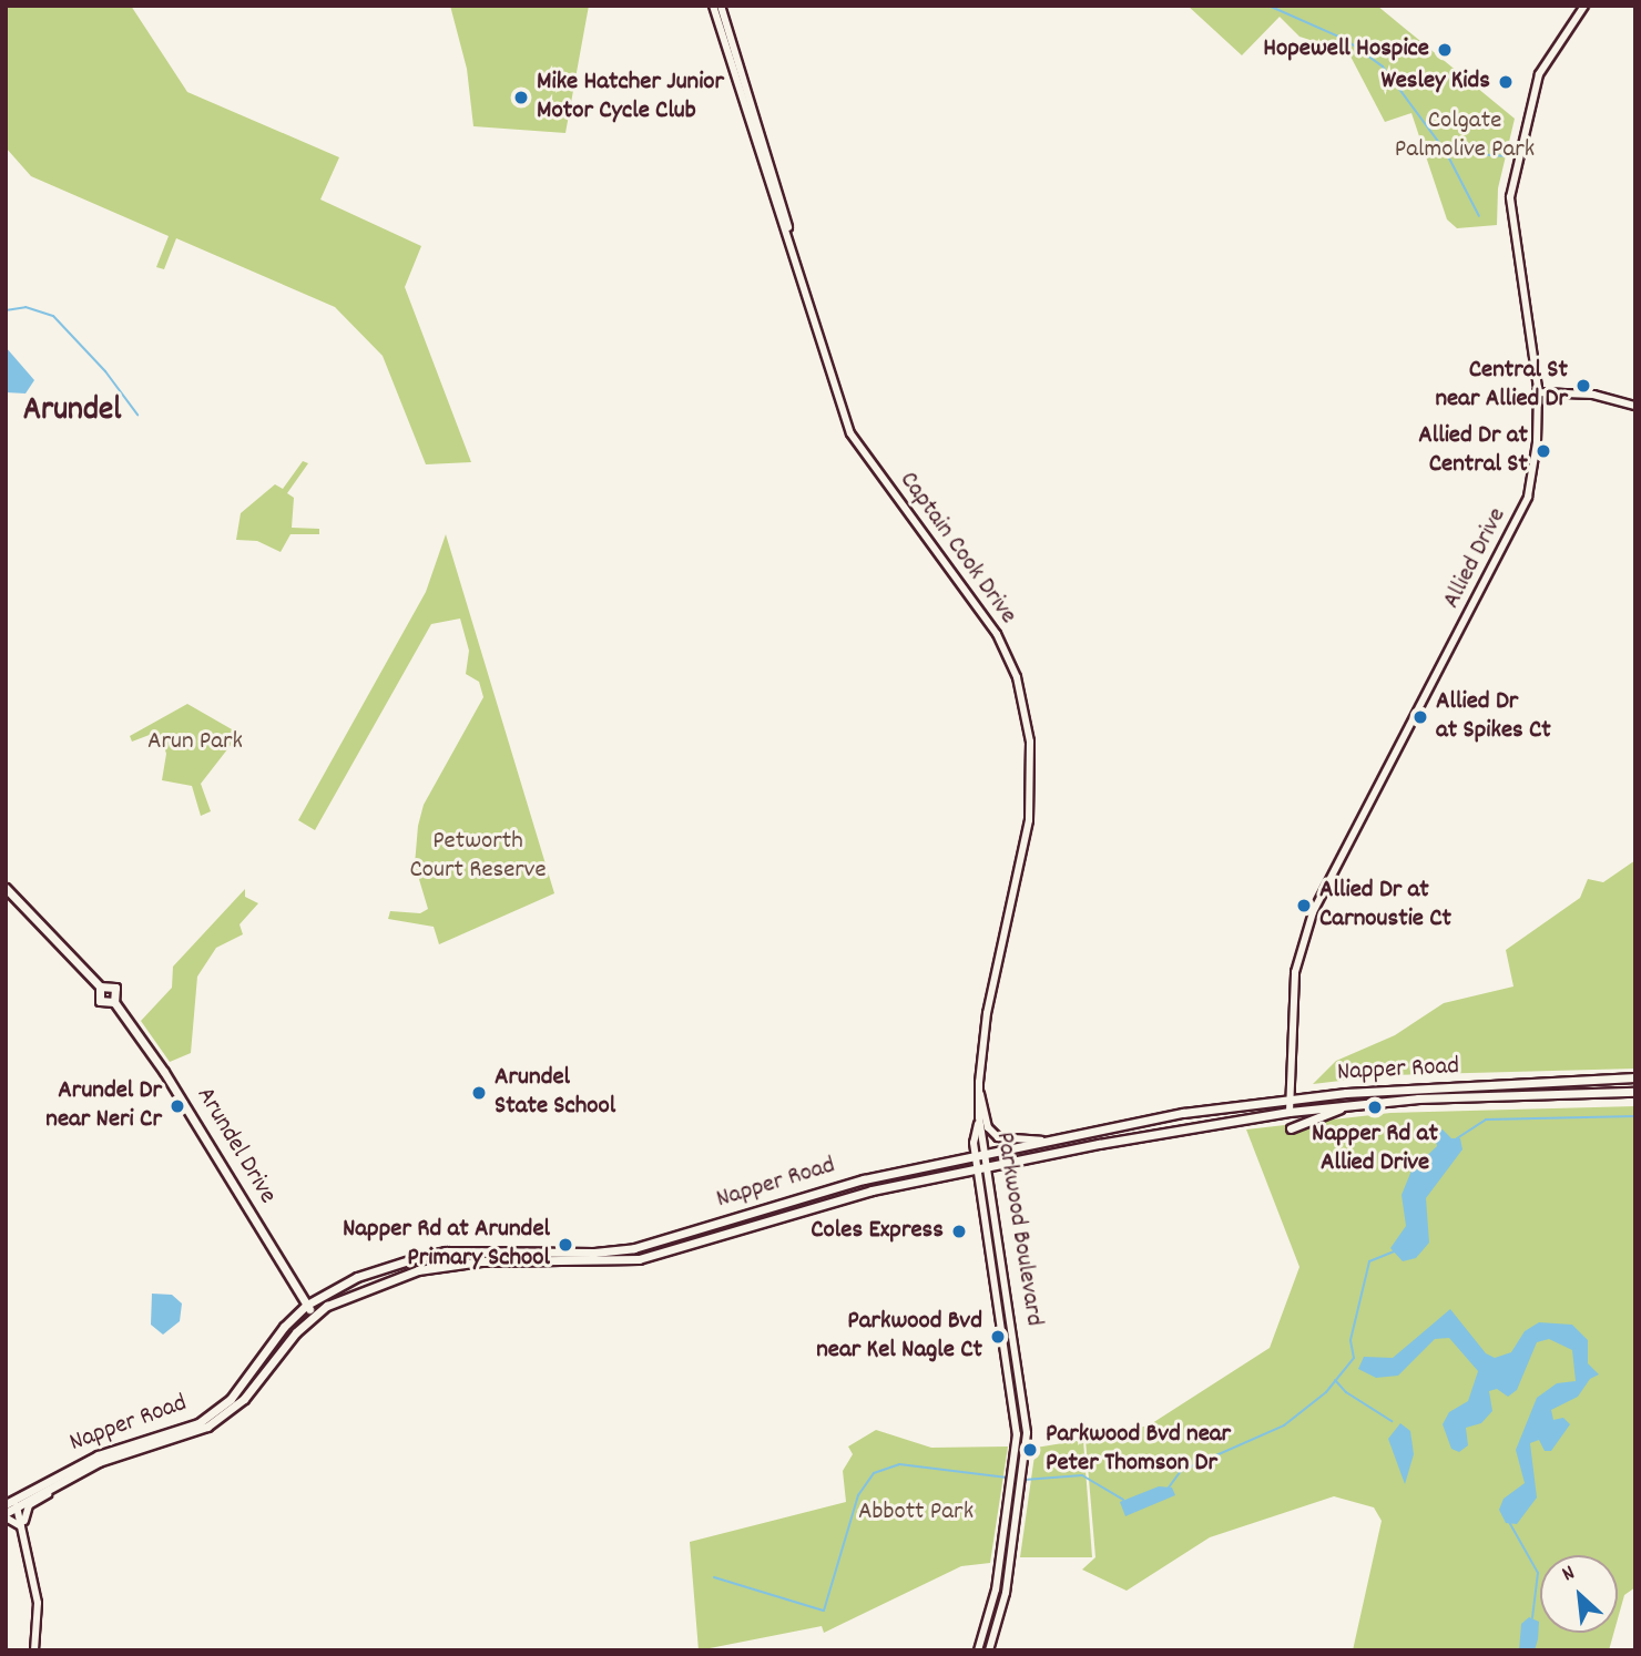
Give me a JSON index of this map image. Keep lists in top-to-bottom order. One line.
{"streets":{"main road":["Napper Road","Arundel Drive"],"street":["Captain Cook Drive","Allied Drive","Parkwood Boulevard"]},"crossings":[["Captain Cook Drive","Parkwood Boulevard"],["Allied Drive","Napper Road"],["Napper Road","Arundel Drive"],["Napper Road","Parkwood Boulevard"]],"districts":["Arundel"],"parks":["Colgate Palmolive Park","Arun Park","Petworth Court Reserve","Abbott Park"],"places":["Hopewell Hospice","Wesley Kids","Mike Hatcher Junior Motor Cycle Club","Central St near Allied Dr","Allied Dr at Central St","Allied Dr at Spikes Ct","Allied Dr at Carnoustie Ct","Arundel State School","Arundel Dr near Neri Cr","Napper Rd at Allied Drive","Coles Express","Napper Rd at Arundel Primary School","Parkwood Bvd near Kel Nagle Ct","Parkwood Bvd near Peter Thomson Dr"],"north":"top left"}
